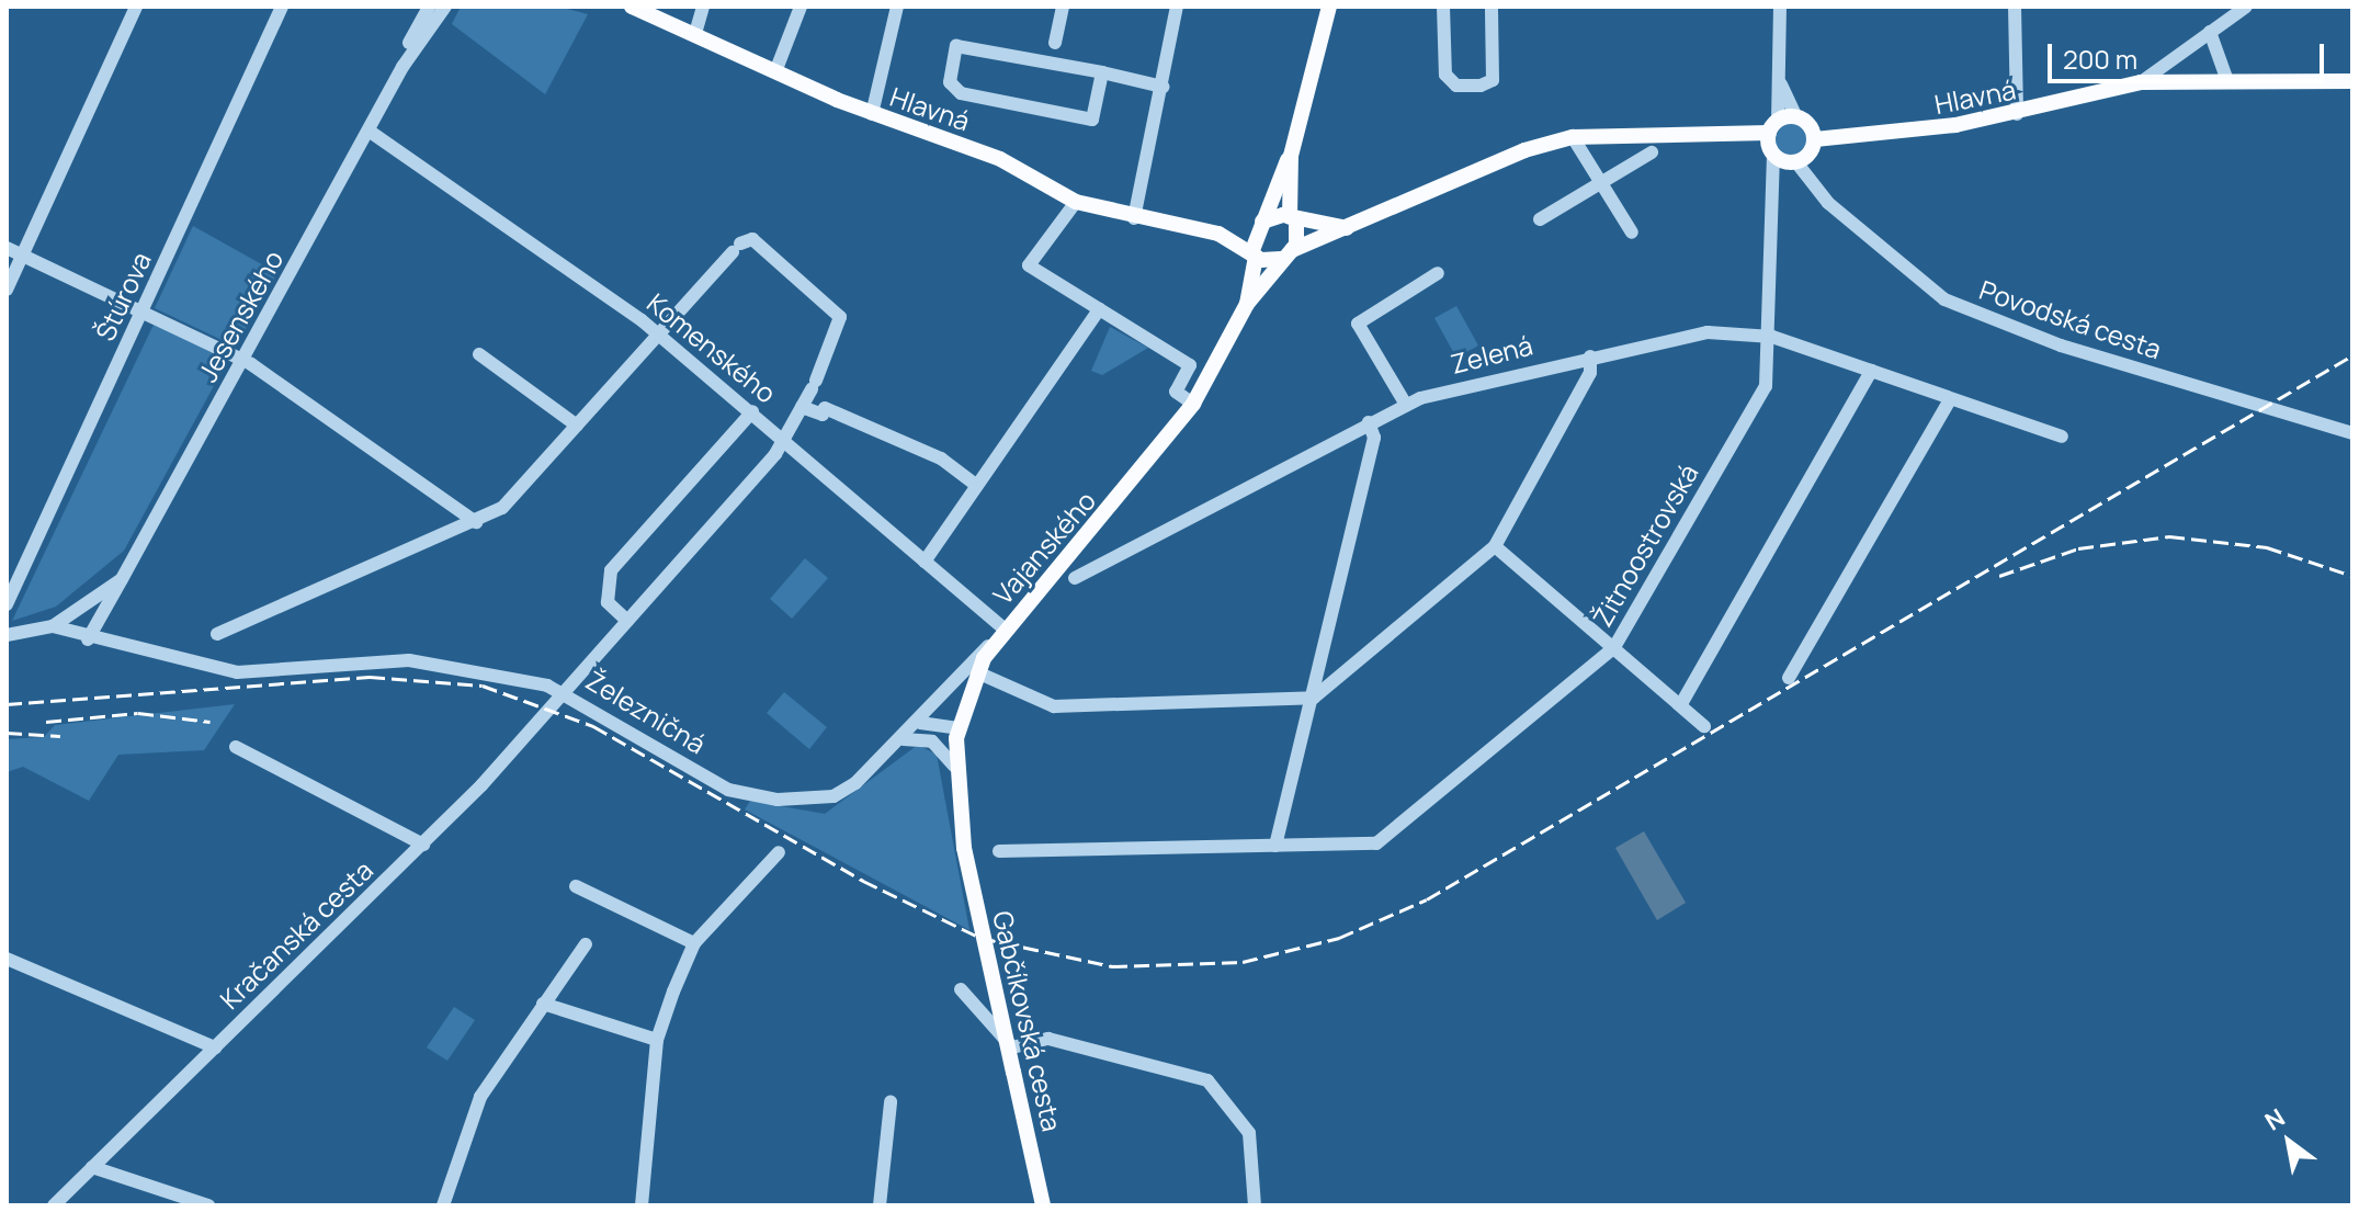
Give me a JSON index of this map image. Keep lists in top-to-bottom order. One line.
{"streets":{"main road":["Hlavná","Vajanského","Gabčíkovská cesta"],"street":["Štúrova","Jesenského","Povodská cesta","Komenského","Zelená","Žitnoostrovská","Železničná","Kračanská cesta"]},"crossings":[["Jesenského","Komenského"],["Jesenského","Železničná"],["Komenského","Vajanského"],["Komenského","Železničná"],["Komenského","Kračanská cesta"],["Zelená","Žitnoostrovská"],["Vajanského","Železničná"],["Vajanského","Gabčíkovská cesta"],["Železničná","Kračanská cesta"]],"scale_bar":"200 m","north":"top left"}
